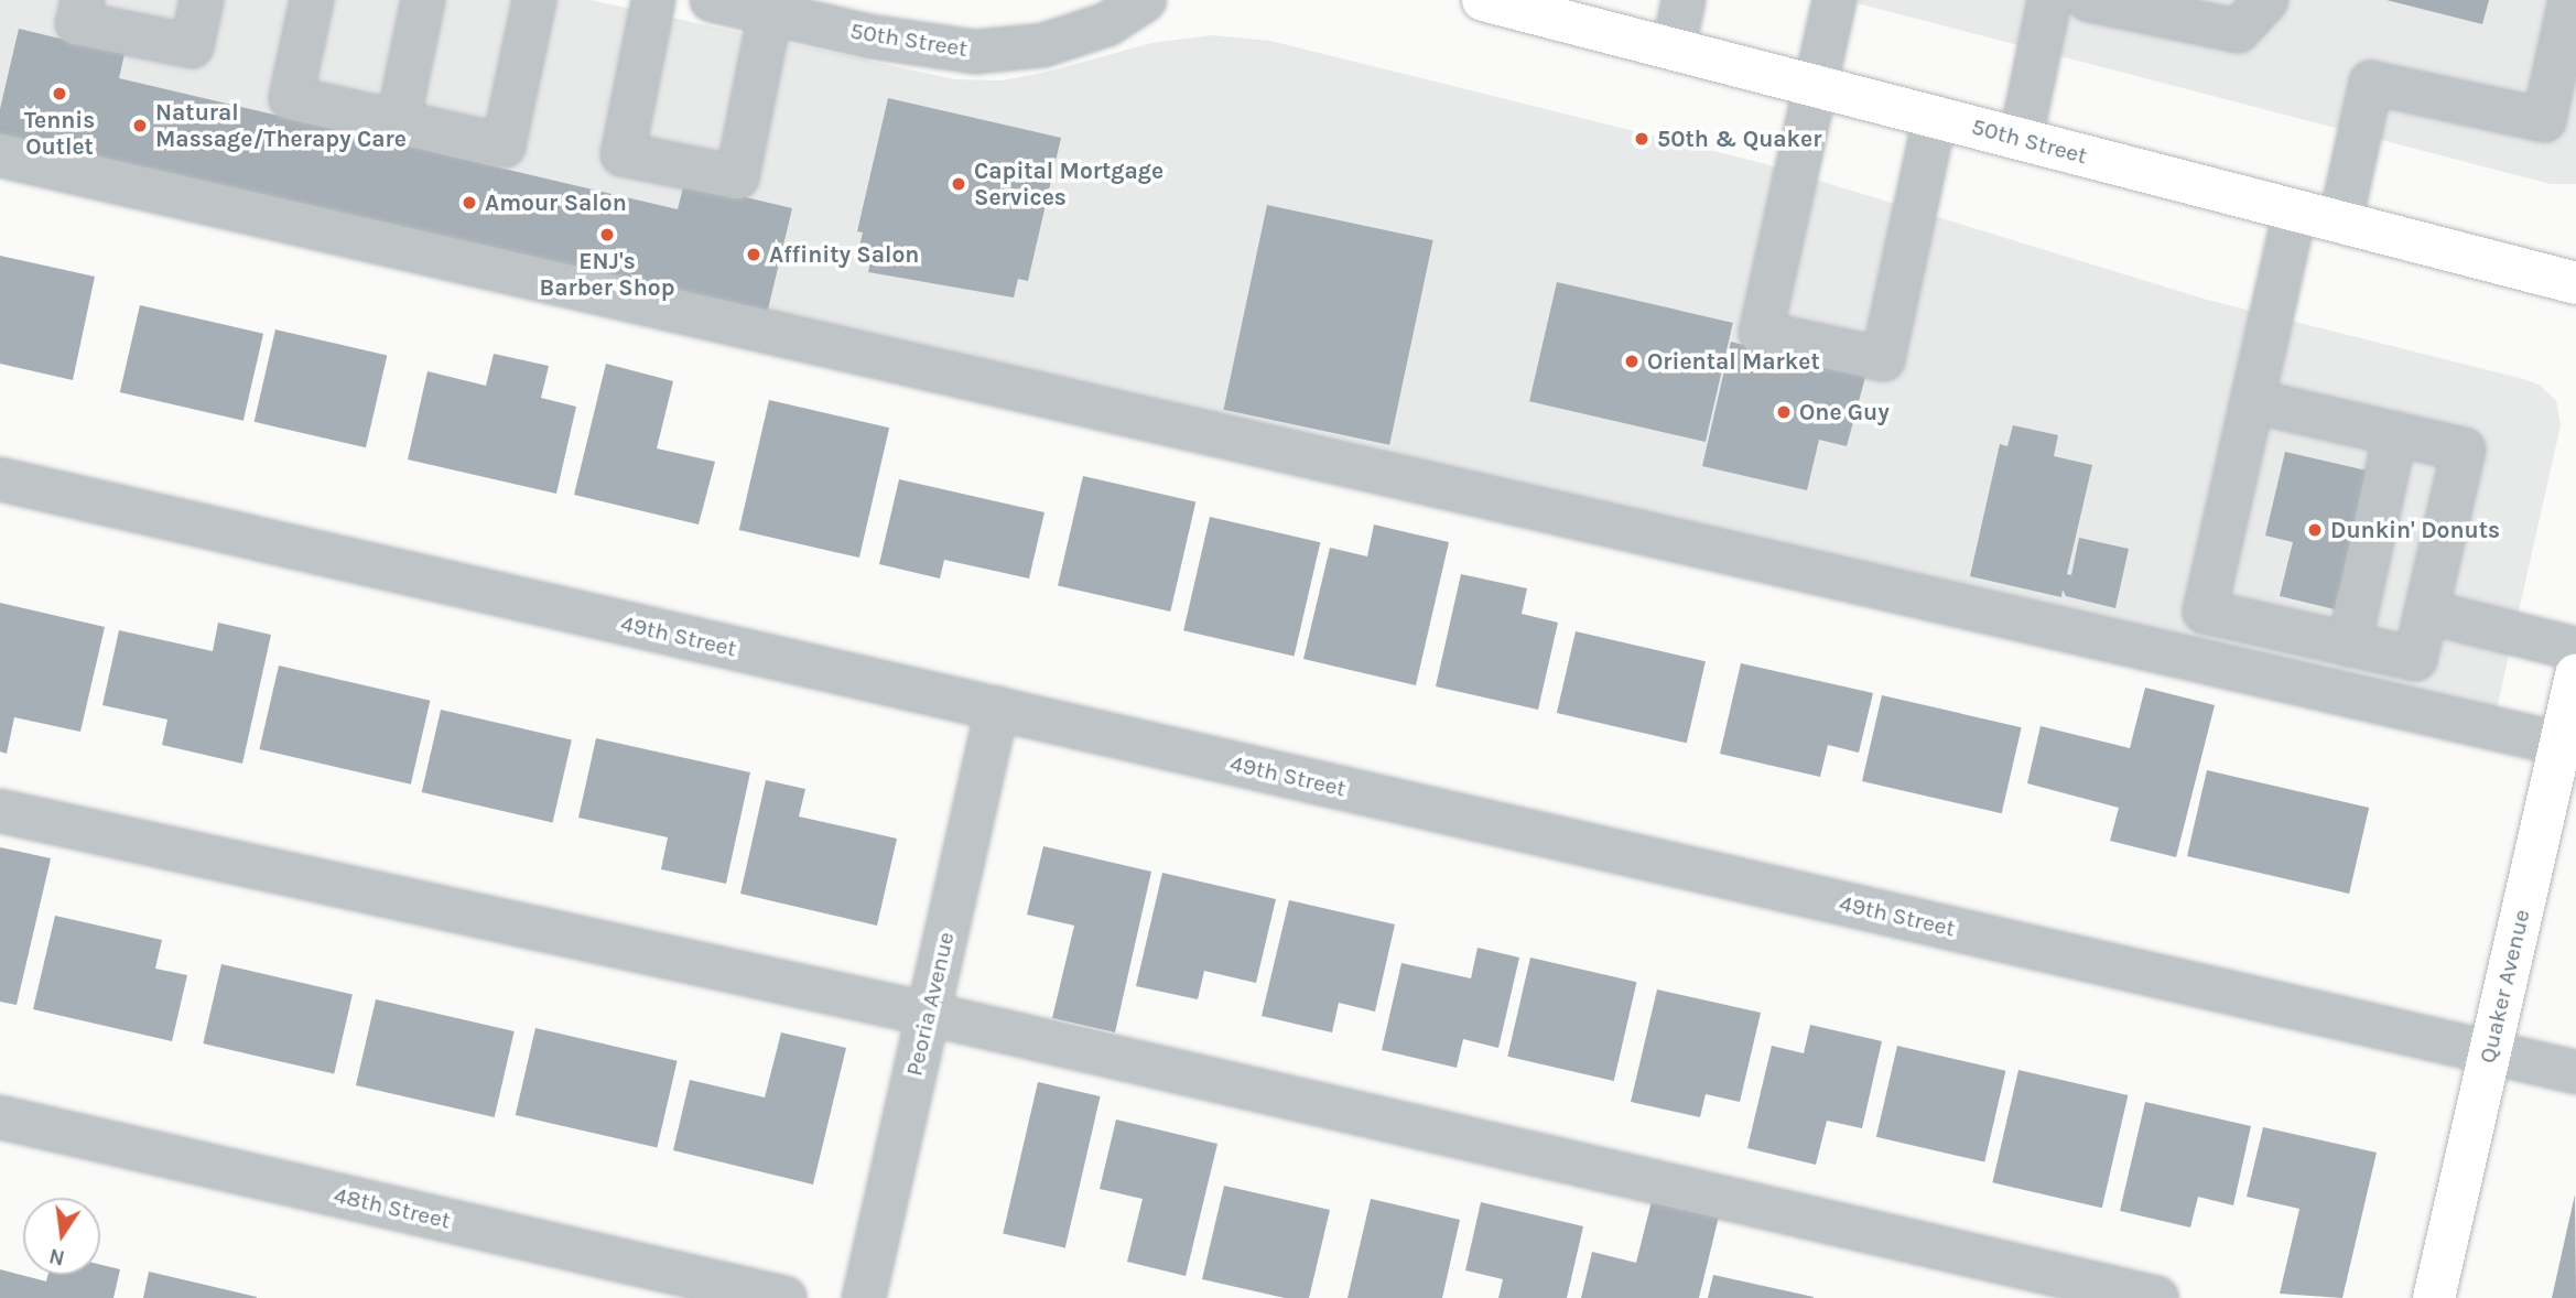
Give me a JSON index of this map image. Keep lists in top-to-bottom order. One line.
{"streets":{"main road":["50th Street","Quaker Avenue"],"street":["49th Street","Peoria Avenue","48th Street"]},"crossings":[["49th Street","Quaker Avenue"],["49th Street","Peoria Avenue"]],"places":["Tennis Outlet","Natural Massage/Therapy Care","50th & Quaker","Capital Mortgage Services","Amour Salon","ENJ's Barber Shop","Affinity Salon","Oriental Market","One Guy","Dunkin' Donuts"],"north":"bottom"}
